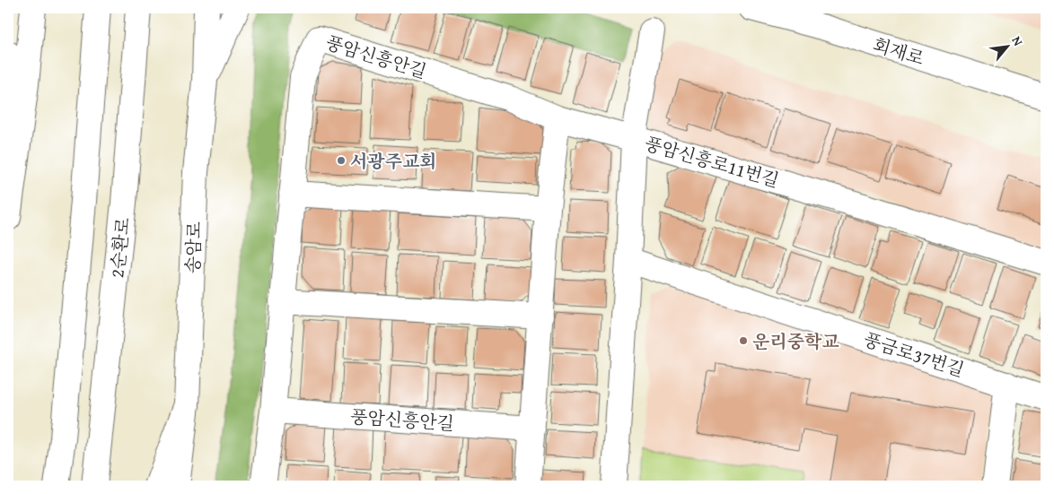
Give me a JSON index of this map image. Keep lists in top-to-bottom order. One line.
{"streets":{"main road":["회재로","풍암신흥안길","풍암신흥로11번길","2순환로","송암로","풍금로37번길"]},"crossings":[["풍암신흥안길","풍암신흥로11번길"],["풍암신흥로11번길","풍금로37번길"]],"places":["서광주교회","운리중학교"],"north":"top right"}
